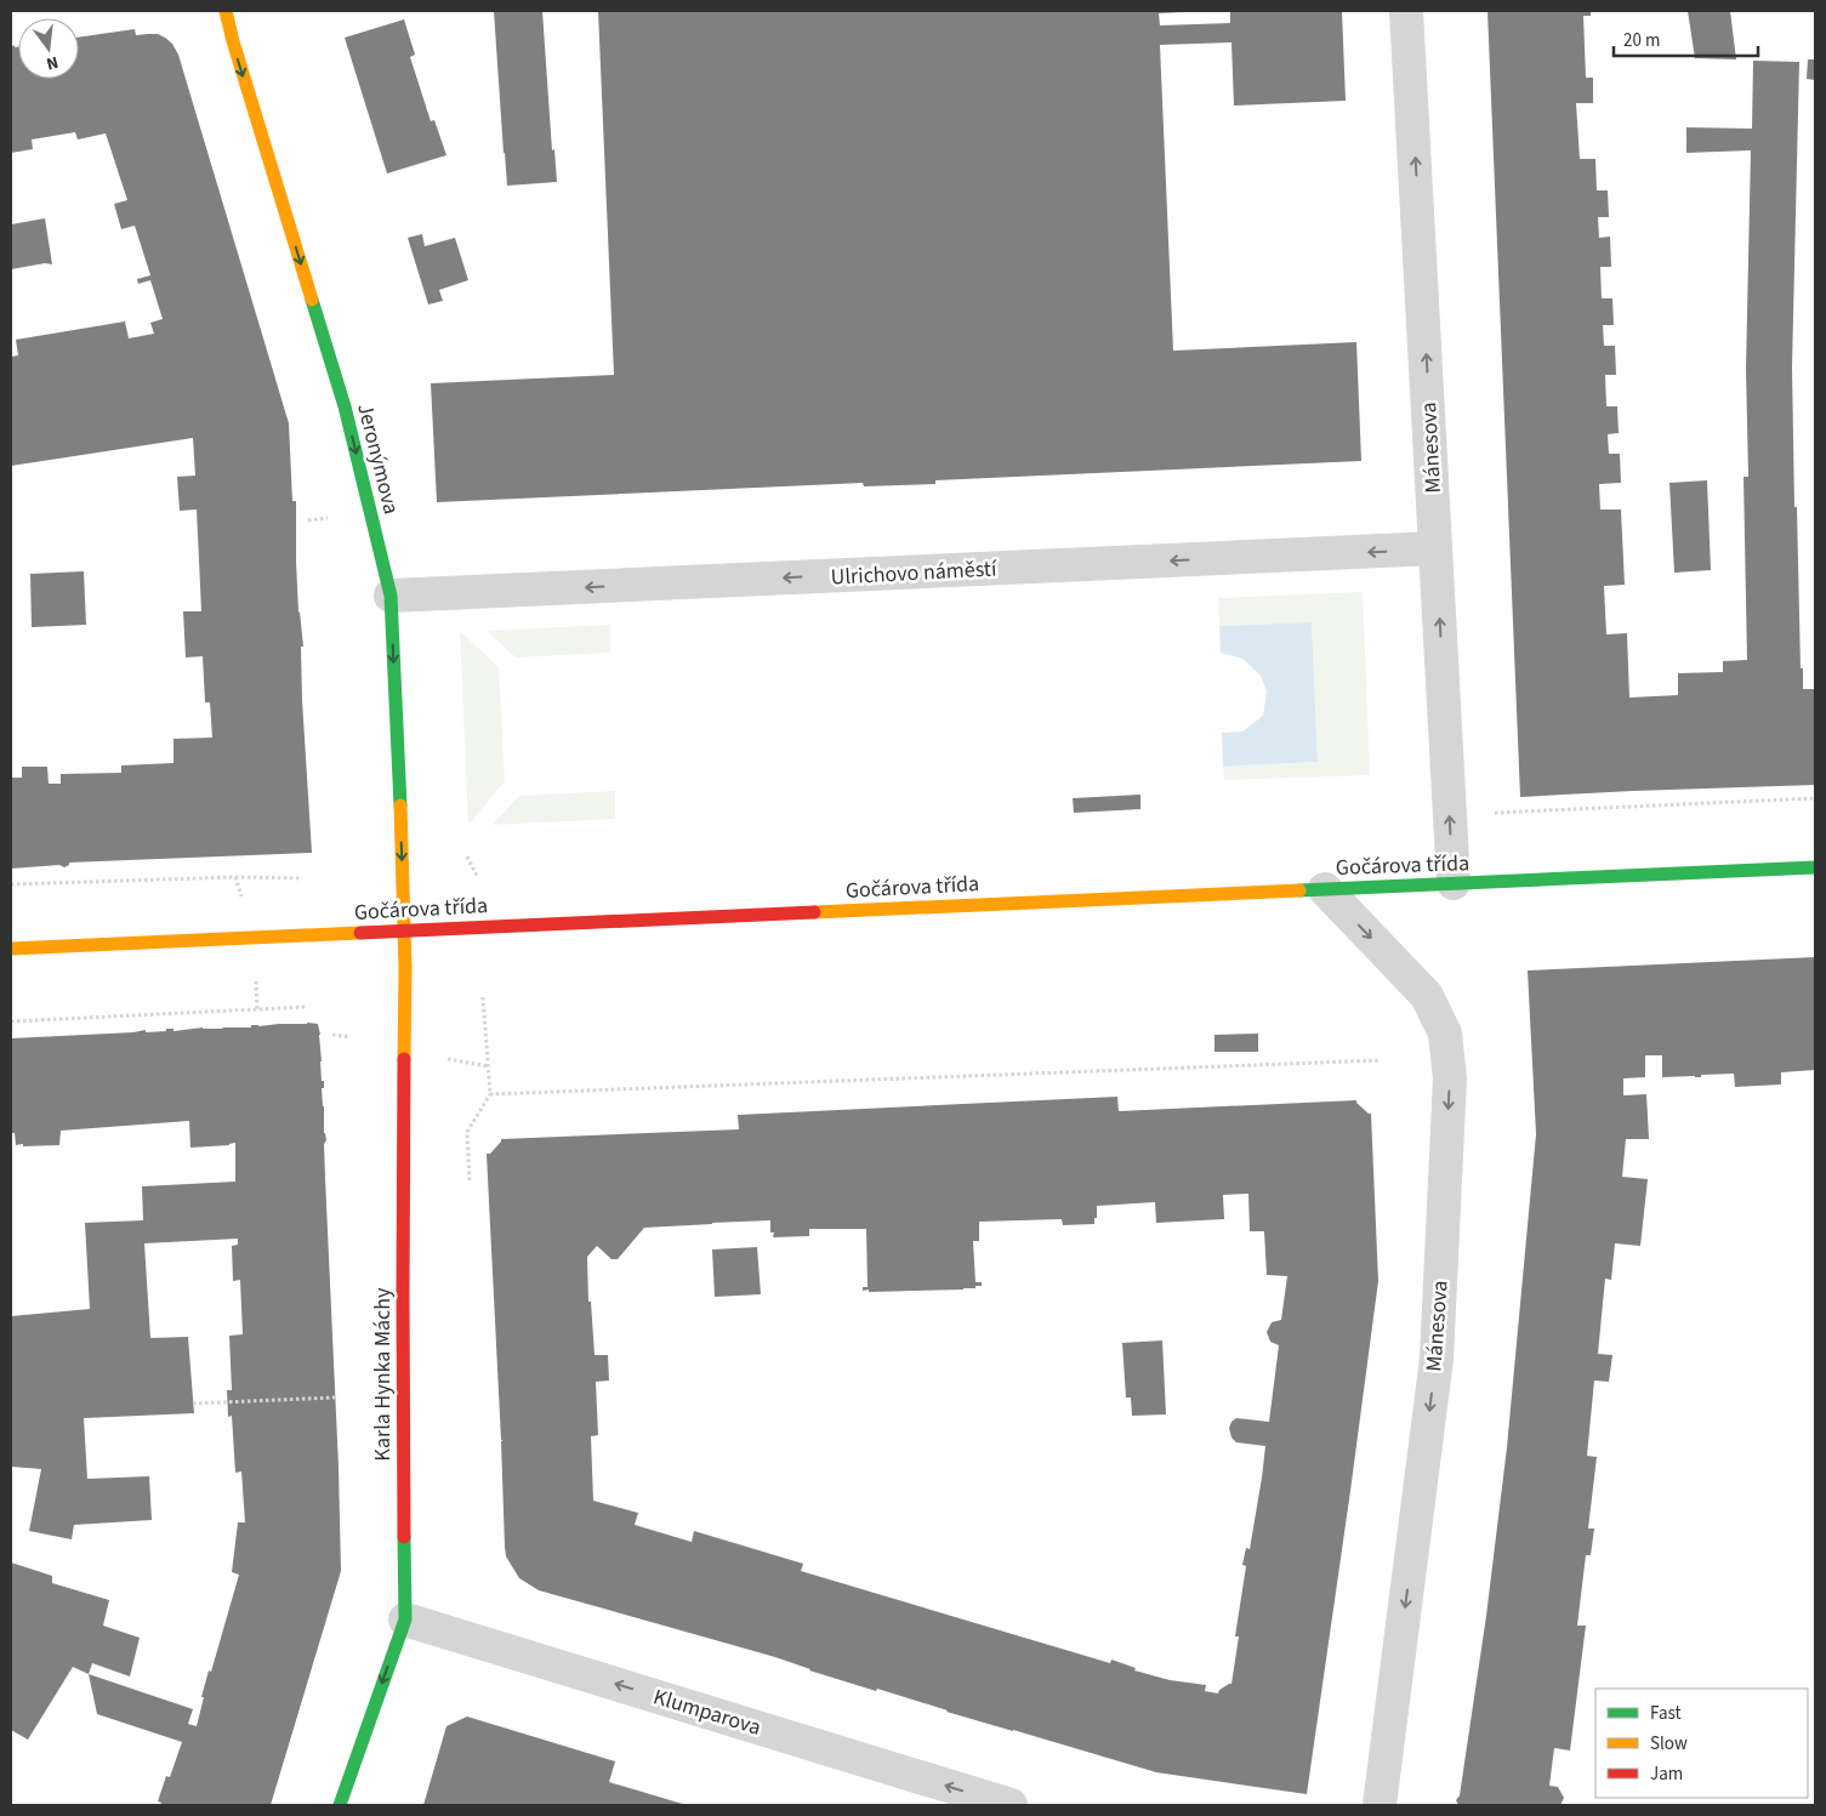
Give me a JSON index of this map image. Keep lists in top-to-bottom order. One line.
{"streets":{"street":["Mánesova","Jeronýmova","Ulrichovo náměstí","Gočárova třída","Karla Hynka Máchy","Klumparova"]},"crossings":[["Mánesova","Ulrichovo náměstí"],["Mánesova","Gočárova třída"],["Jeronýmova","Ulrichovo náměstí"],["Jeronýmova","Gočárova třída"],["Jeronýmova","Karla Hynka Máchy"],["Gočárova třída","Karla Hynka Máchy"],["Karla Hynka Máchy","Klumparova"]],"one_way":["Jeronýmova","Ulrichovo náměstí","Klumparova"],"legend":["Fast","Slow","Jam"],"scale_bar":"20 m","north":"bottom"}
